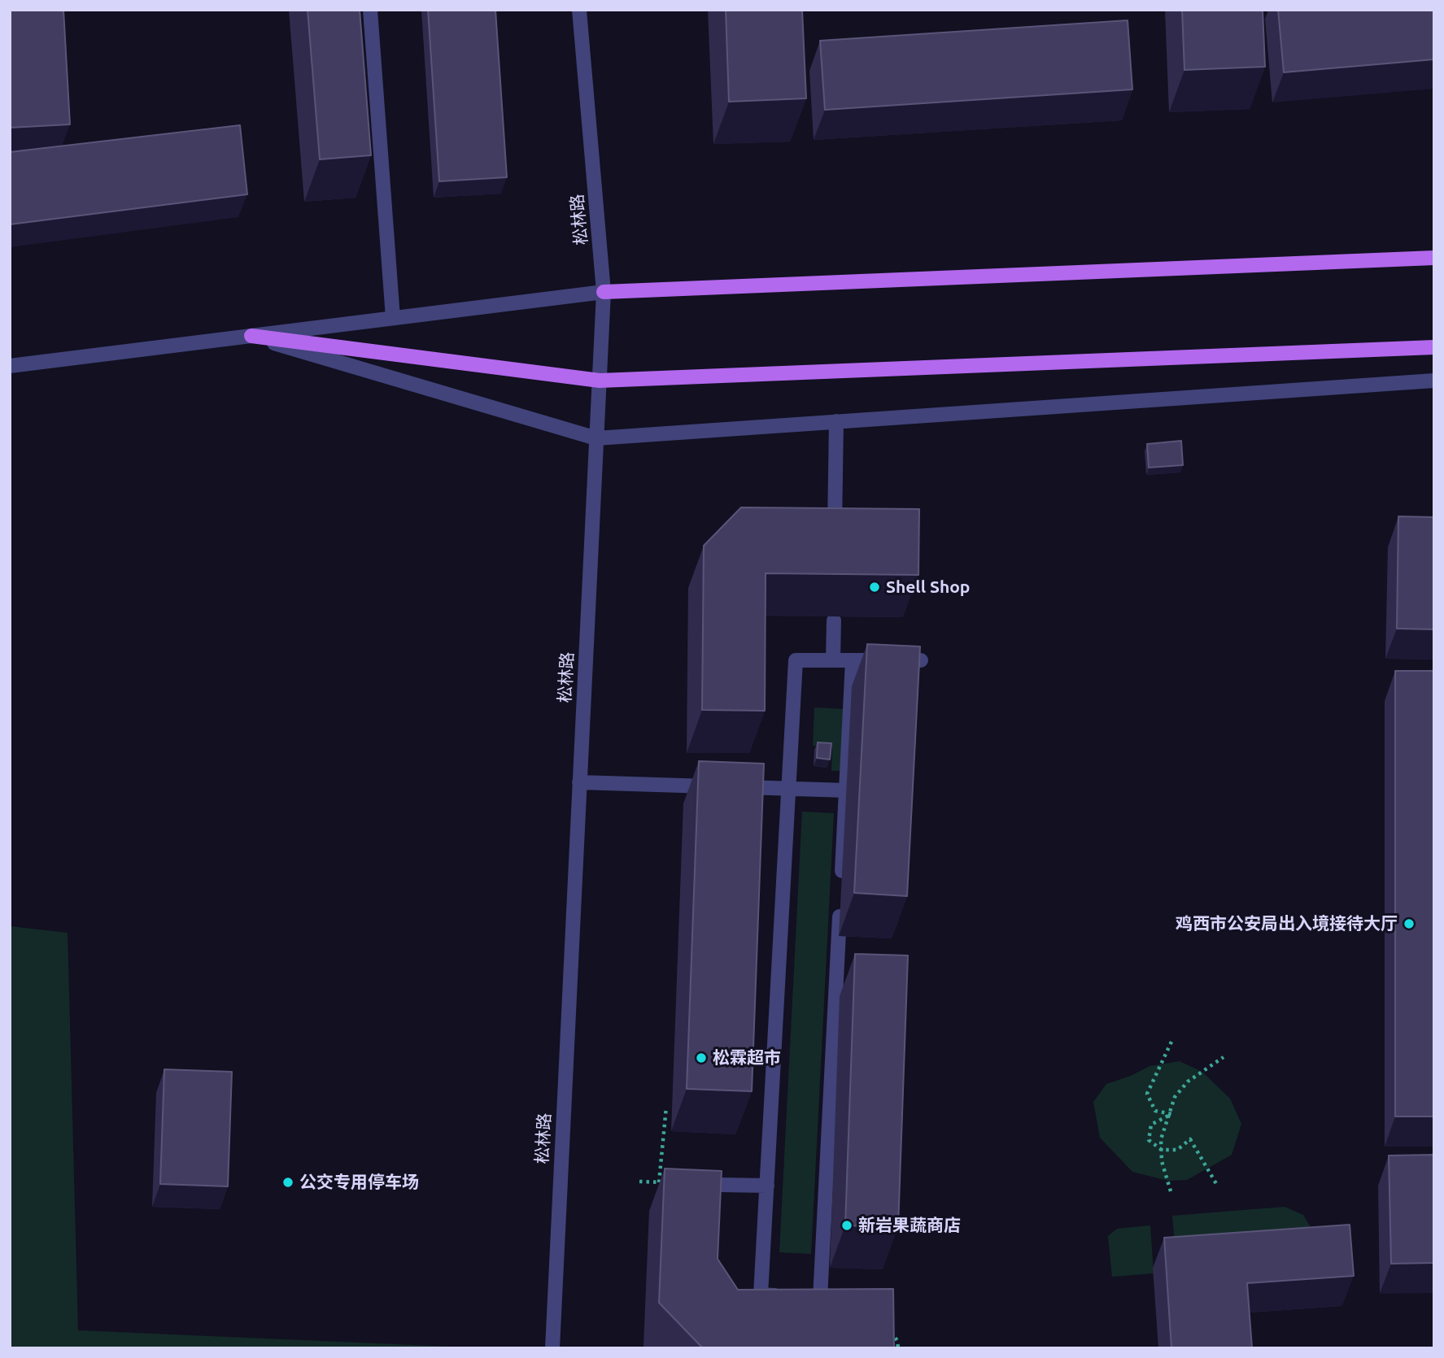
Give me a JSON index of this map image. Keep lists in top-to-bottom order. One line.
{"streets":{"street":["松林路"]},"places":["Shell Shop","鸡西市公安局出入境接待大厅","松霖超市","公交专用停车场","新岩果蔬商店"]}
